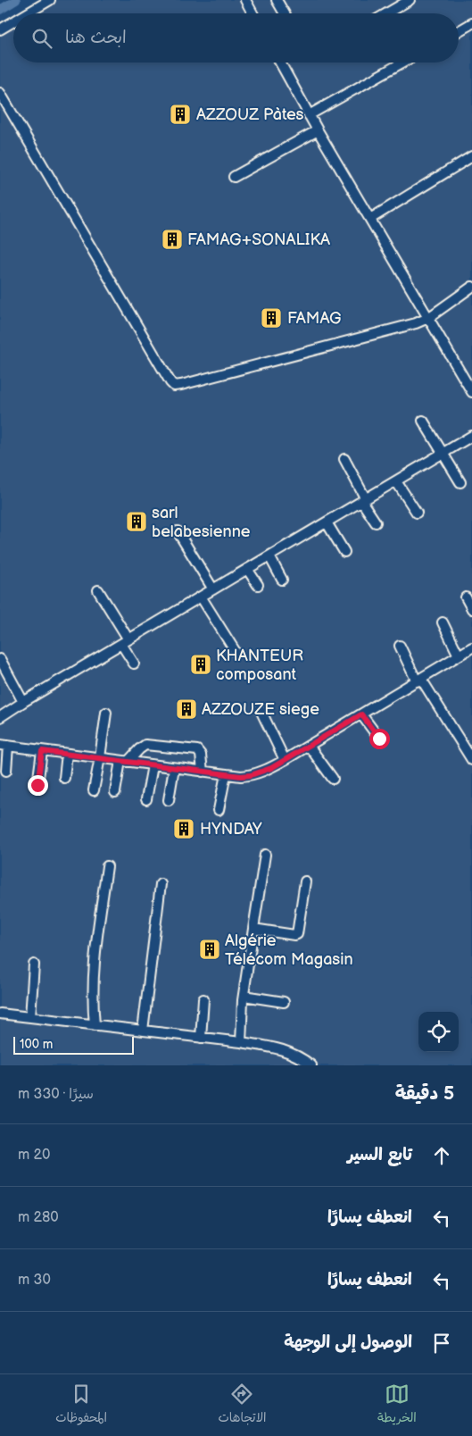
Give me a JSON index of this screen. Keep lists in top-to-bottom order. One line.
{"places":{"building":["AZZOUZ Pàtes","FAMAG+SONALIKA","FAMAG","sarl belabesienne","KHANTEUR composant","AZZOUZE siege","HYNDAY","Algérie Télécom Magasin"]},"scale_bar":"100 m","page":{"search":"ابحث هنا","scale":"100 m","heading":["5 دقيقة","سيرًا · 330 m"],"list":[["تابع السير","20 m"],["انعطف يسارًا","280 m"],["انعطف يسارًا","30 m"],"الوصول إلى الوجهة"],"nav":["الخريطة","الاتجاهات","المحفوظات"]}}
